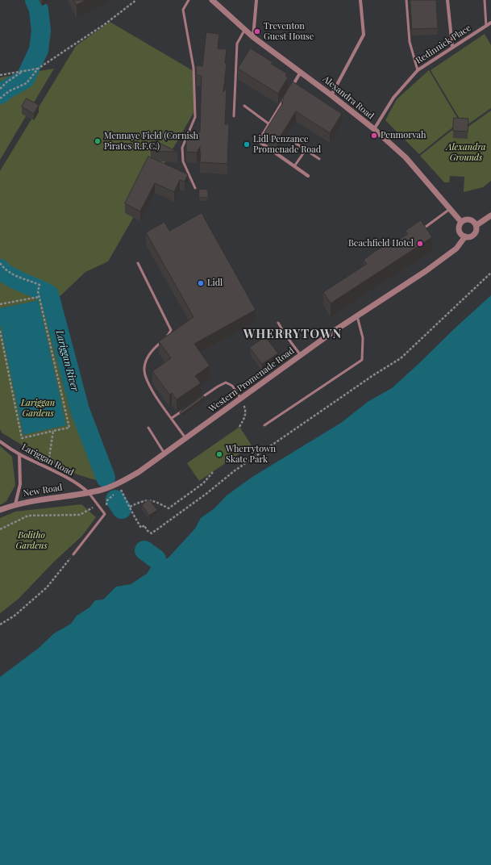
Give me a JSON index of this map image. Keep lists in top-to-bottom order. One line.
{"streets":{"street":["Redinnick Place","Alexandra Road","Western Promenade Road","Lariggan Road","New Road"]},"crossings":[["Redinnick Place","Alexandra Road"],["Alexandra Road","Western Promenade Road"],["Western Promenade Road","Lariggan Road"],["Western Promenade Road","New Road"],["Lariggan Road","New Road"]],"districts":["WHERRYTOWN"],"water":["Lariggan River"],"parks":["Alexandra Grounds","Lariggan Gardens","Bolitho Gardens"],"places":["Treventon Guest House","Penmorvah","Mennaye Field (Cornish Pirates R.F.C.)","Lidl Penzance Promenade Road","Beachfield Hotel","Lidl","Wherrytown Skate Park"]}
